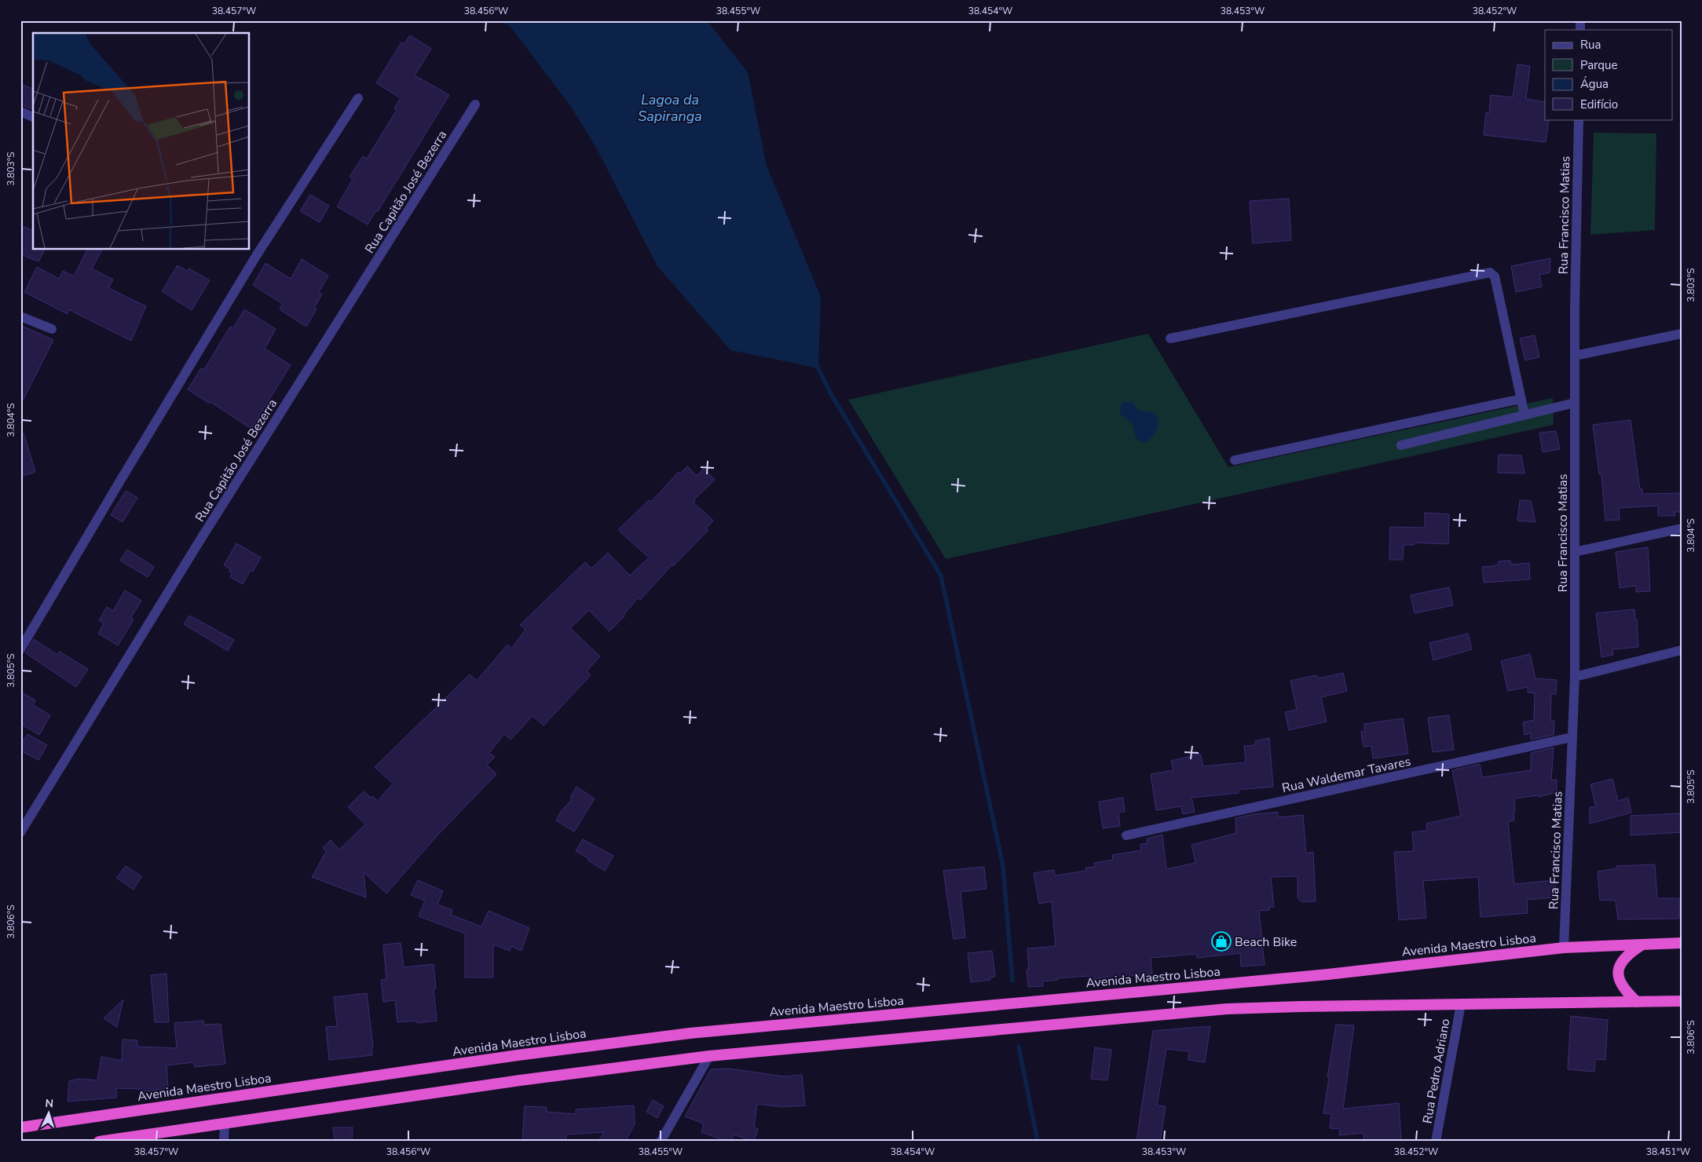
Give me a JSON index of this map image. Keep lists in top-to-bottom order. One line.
{"streets":{"highway":["Avenida Maestro Lisboa"],"street":["Rua Capitão José Bezerra","Rua Francisco Matias","Rua Waldemar Tavares","Rua Pedro Adriano"]},"crossings":[["Rua Francisco Matias","Rua Waldemar Tavares"],["Rua Francisco Matias","Avenida Maestro Lisboa"]],"water":["Lagoa da Sapiranga"],"places":{"shop":["Beach Bike"]},"legend":["Rua","Parque","Água","Edifício"],"north":"top","coordinates":["38.457°W","38.456°W","38.455°W","38.454°W","38.453°W","38.452°W","3.803°S","3.804°S","3.805°S","3.806°S","38.451°W"]}
